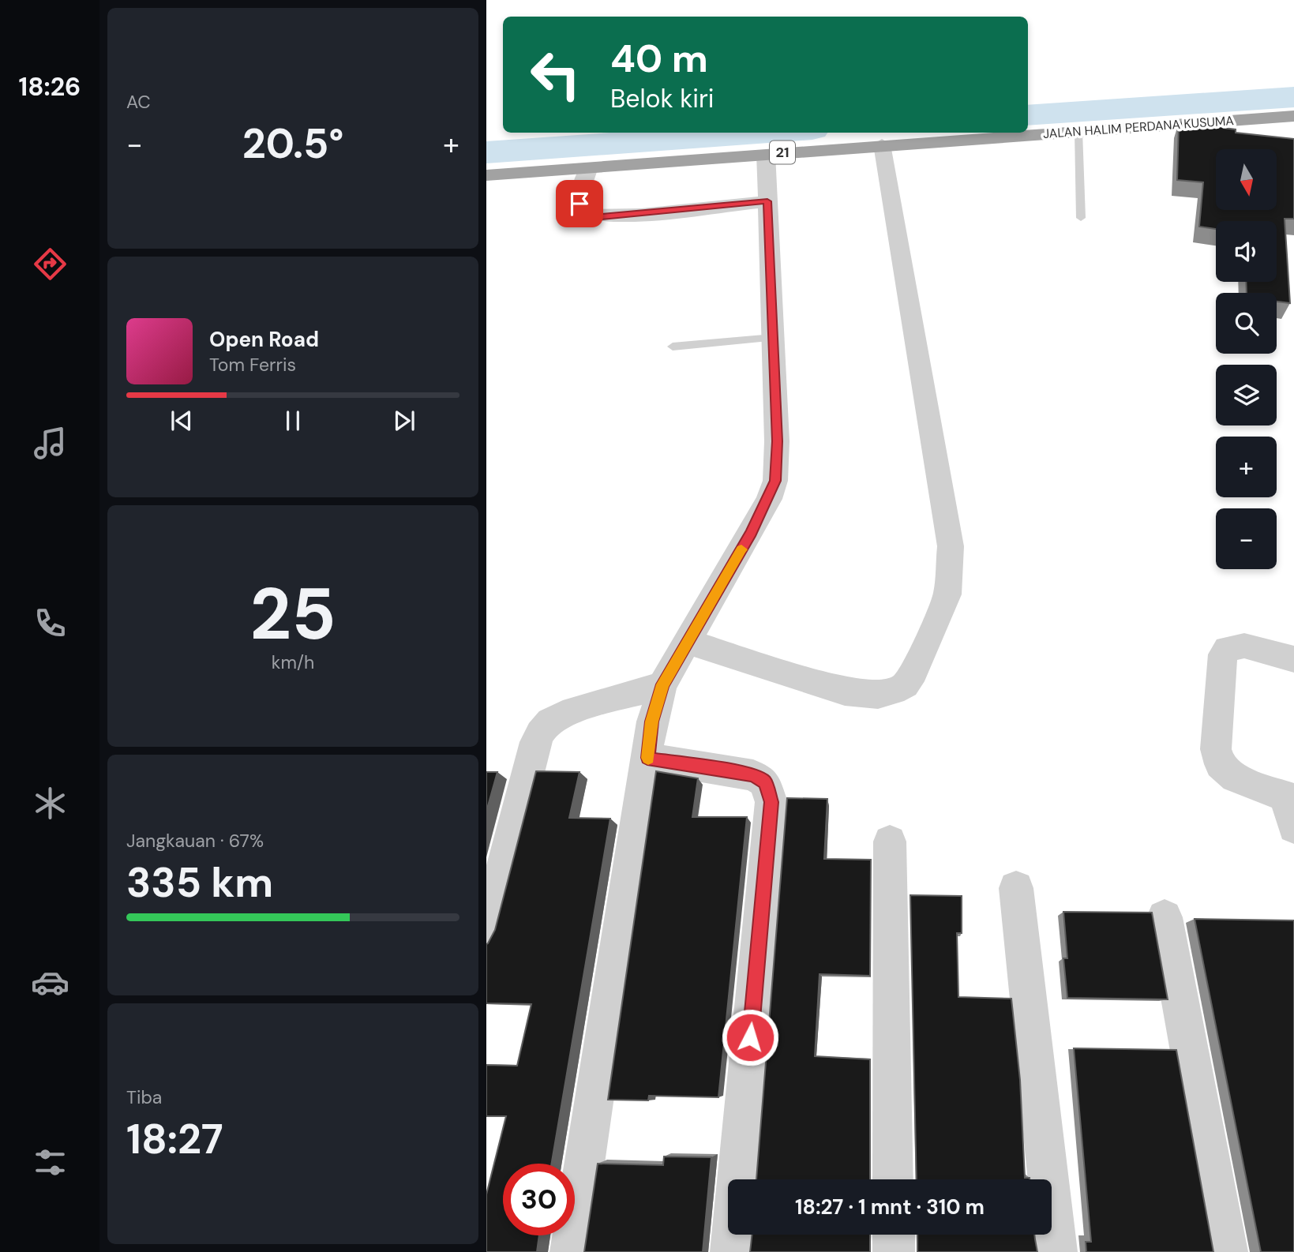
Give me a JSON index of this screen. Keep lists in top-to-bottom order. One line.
{"streets":{"highway":["JALAN HALIM PERDANA KUSUMA","21"]},"north":"bottom","page":{"tabs":"18:26","tile":["AC",["25","km/h"],["Jangkauan · 67%","335 km"],["Tiba","18:27"]],"turn":["40 m","Belok kiri"],"heat":["−","20.5°","+"],"map_buttons":["+","−"],"song":["Open Road","Tom Ferris"],"limit":"30","trip":"18:27 · 1 mnt · 310 m"}}
